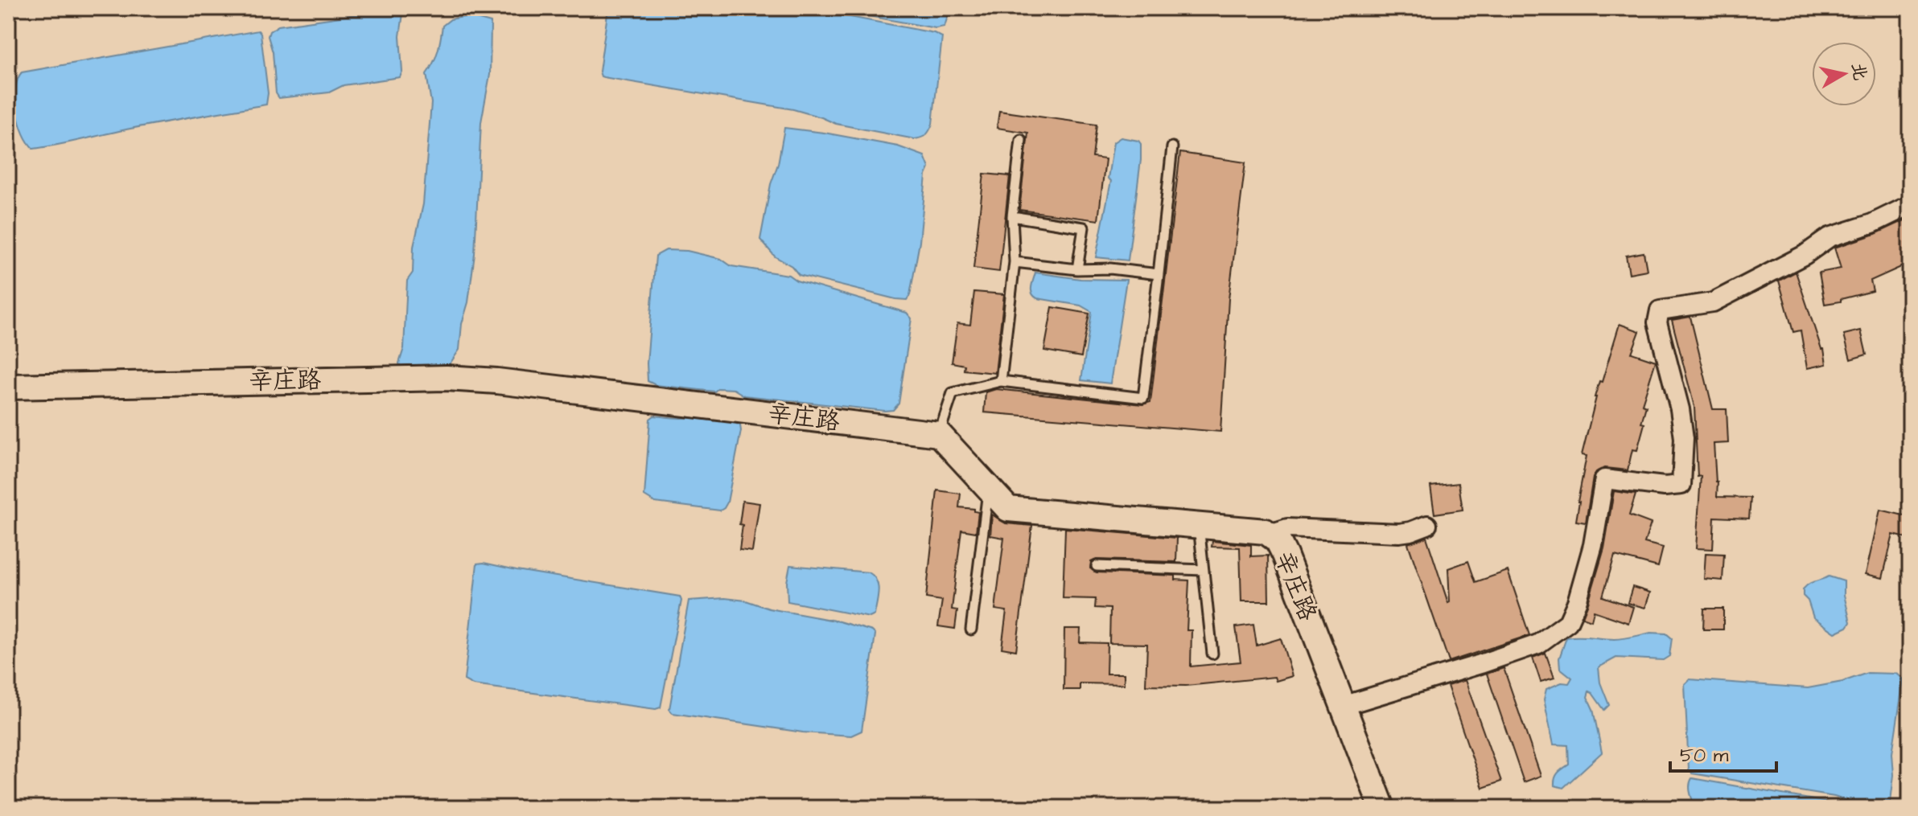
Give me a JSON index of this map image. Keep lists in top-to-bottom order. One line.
{"streets":{"street":["辛庄路"]},"scale_bar":"50 m","north":"right"}
